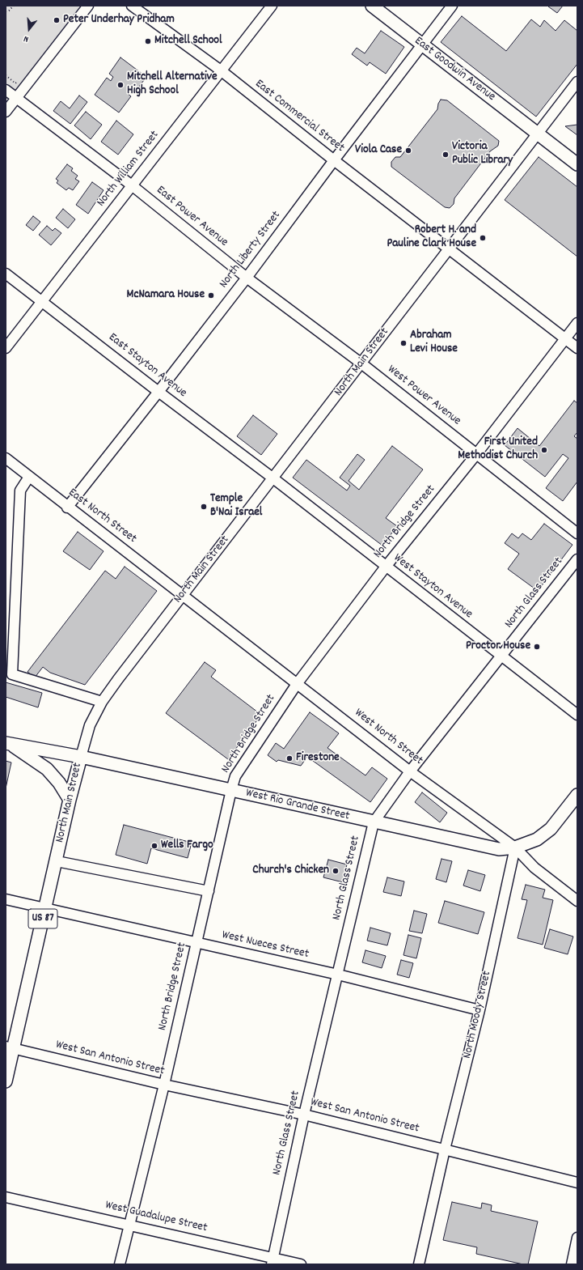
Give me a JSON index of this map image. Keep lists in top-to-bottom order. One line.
{"streets":{"main road":["East Goodwin Avenue","North Main Street","West Rio Grande Street","US 87"],"street":["East Commercial Street","North William Street","East Power Avenue","North Liberty Street","East Stayton Avenue","West Power Avenue","East North Street","North Bridge Street","West Stayton Avenue","North Glass Street","West North Street","West Nueces Street","North Moody Street","West San Antonio Street","West Guadalupe Street"]},"crossings":[["East Goodwin Avenue","North Liberty Street"],["East Goodwin Avenue","North Main Street"],["East Commercial Street","North William Street"],["East Commercial Street","North Liberty Street"],["East Commercial Street","North Main Street"],["East Commercial Street","North Bridge Street"],["North William Street","East Power Avenue"],["North William Street","East Stayton Avenue"],["East Power Avenue","North Liberty Street"],["East Power Avenue","North Main Street"],["East Power Avenue","West Power Avenue"],["North Liberty Street","East Stayton Avenue"],["North Liberty Street","East North Street"],["North Main Street","East Stayton Avenue"],["North Main Street","West Power Avenue"],["North Main Street","East North Street"],["North Main Street","West Stayton Avenue"],["North Main Street","West North Street"],["North Main Street","West Rio Grande Street"],["North Main Street","West Nueces Street"],["North Main Street","West San Antonio Street"],["East Stayton Avenue","West Stayton Avenue"],["West Power Avenue","North Bridge Street"],["East North Street","West North Street"],["North Bridge Street","West Stayton Avenue"],["North Bridge Street","West North Street"],["North Bridge Street","West Rio Grande Street"],["North Bridge Street","West Nueces Street"],["North Bridge Street","West San Antonio Street"],["North Bridge Street","West Guadalupe Street"],["West Stayton Avenue","North Glass Street"],["North Glass Street","West North Street"],["North Glass Street","West Rio Grande Street"],["North Glass Street","West Nueces Street"],["North Glass Street","West San Antonio Street"],["North Glass Street","West Guadalupe Street"],["West North Street","West Rio Grande Street"],["West North Street","North Moody Street"],["West Rio Grande Street","North Moody Street"],["West Nueces Street","North Moody Street"],["North Moody Street","West San Antonio Street"]],"places":["Peter Underhay Pridham","Mitchell School","Mitchell Alternative High School","Viola Case","Victoria Public Library","Robert H. and Pauline Clark House","McNamara House","Abraham Levi House","First United Methodist Church","Temple B'Nai Israel","Proctor House","Firestone","Wells Fargo","Church's Chicken"],"north":"bottom"}
